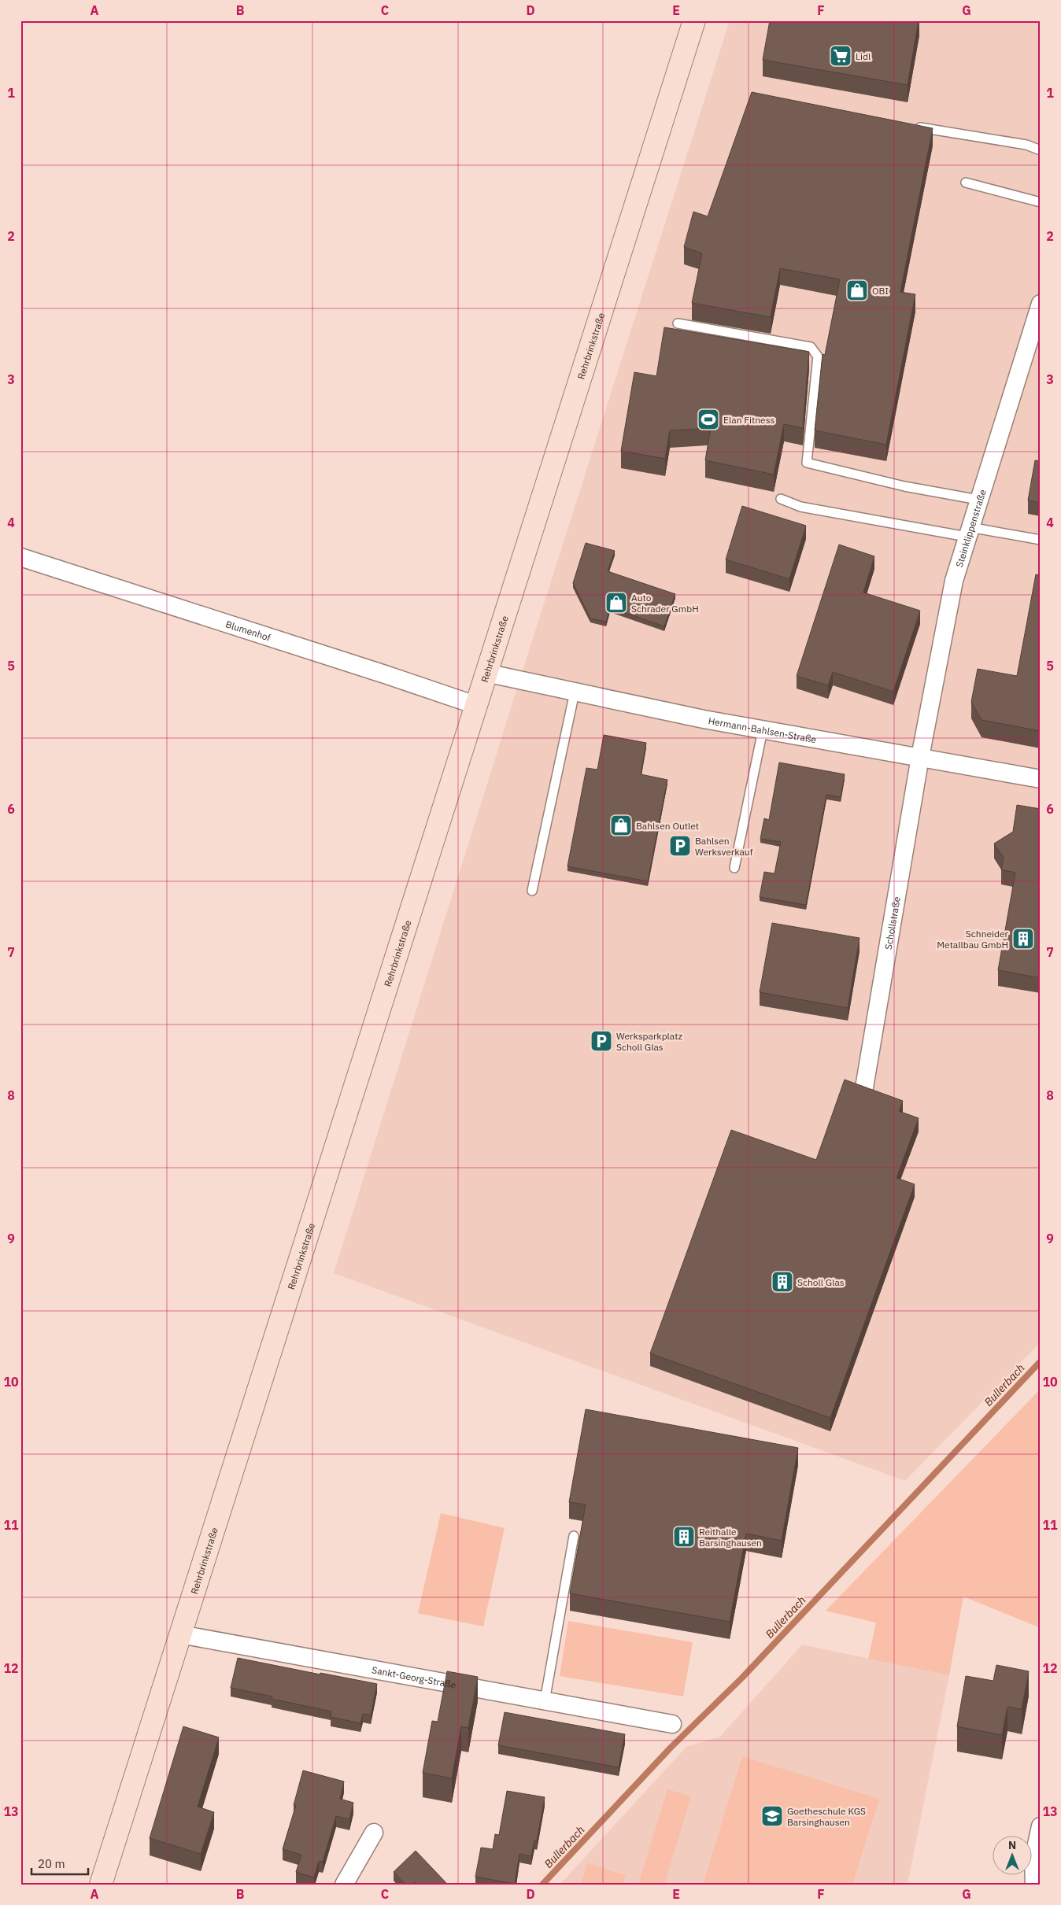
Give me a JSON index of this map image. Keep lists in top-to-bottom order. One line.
{"streets":{"main road":["Rehrbrinkstraße"],"street":["Steinklippenstraße","Blumenhof","Hermann-Bahlsen-Straße","Schollstraße","Sankt-Georg-Straße"]},"crossings":[["Rehrbrinkstraße","Blumenhof"],["Rehrbrinkstraße","Hermann-Bahlsen-Straße"],["Rehrbrinkstraße","Sankt-Georg-Straße"],["Steinklippenstraße","Hermann-Bahlsen-Straße"],["Steinklippenstraße","Schollstraße"],["Hermann-Bahlsen-Straße","Schollstraße"]],"water":["Bullerbach"],"places":{"supermarket":["Lidl"],"shop":["OBI","Auto Schrader GmbH","Bahlsen Outlet"],"sports":["Elan Fitness"],"parking":["Bahlsen Werksverkauf","Werksparkplatz Scholl Glas"],"building":["Schneider Metallbau GmbH","Scholl Glas","Reithalle Barsinghausen"],"school or university":["Goetheschule KGS Barsinghausen"]},"scale_bar":"20 m","north":"top","grid":{"columns":["A","B","C","D","E","F","G"],"rows":["1","2","3","4","5","6","7","8","9","10","11","12","13"]}}
